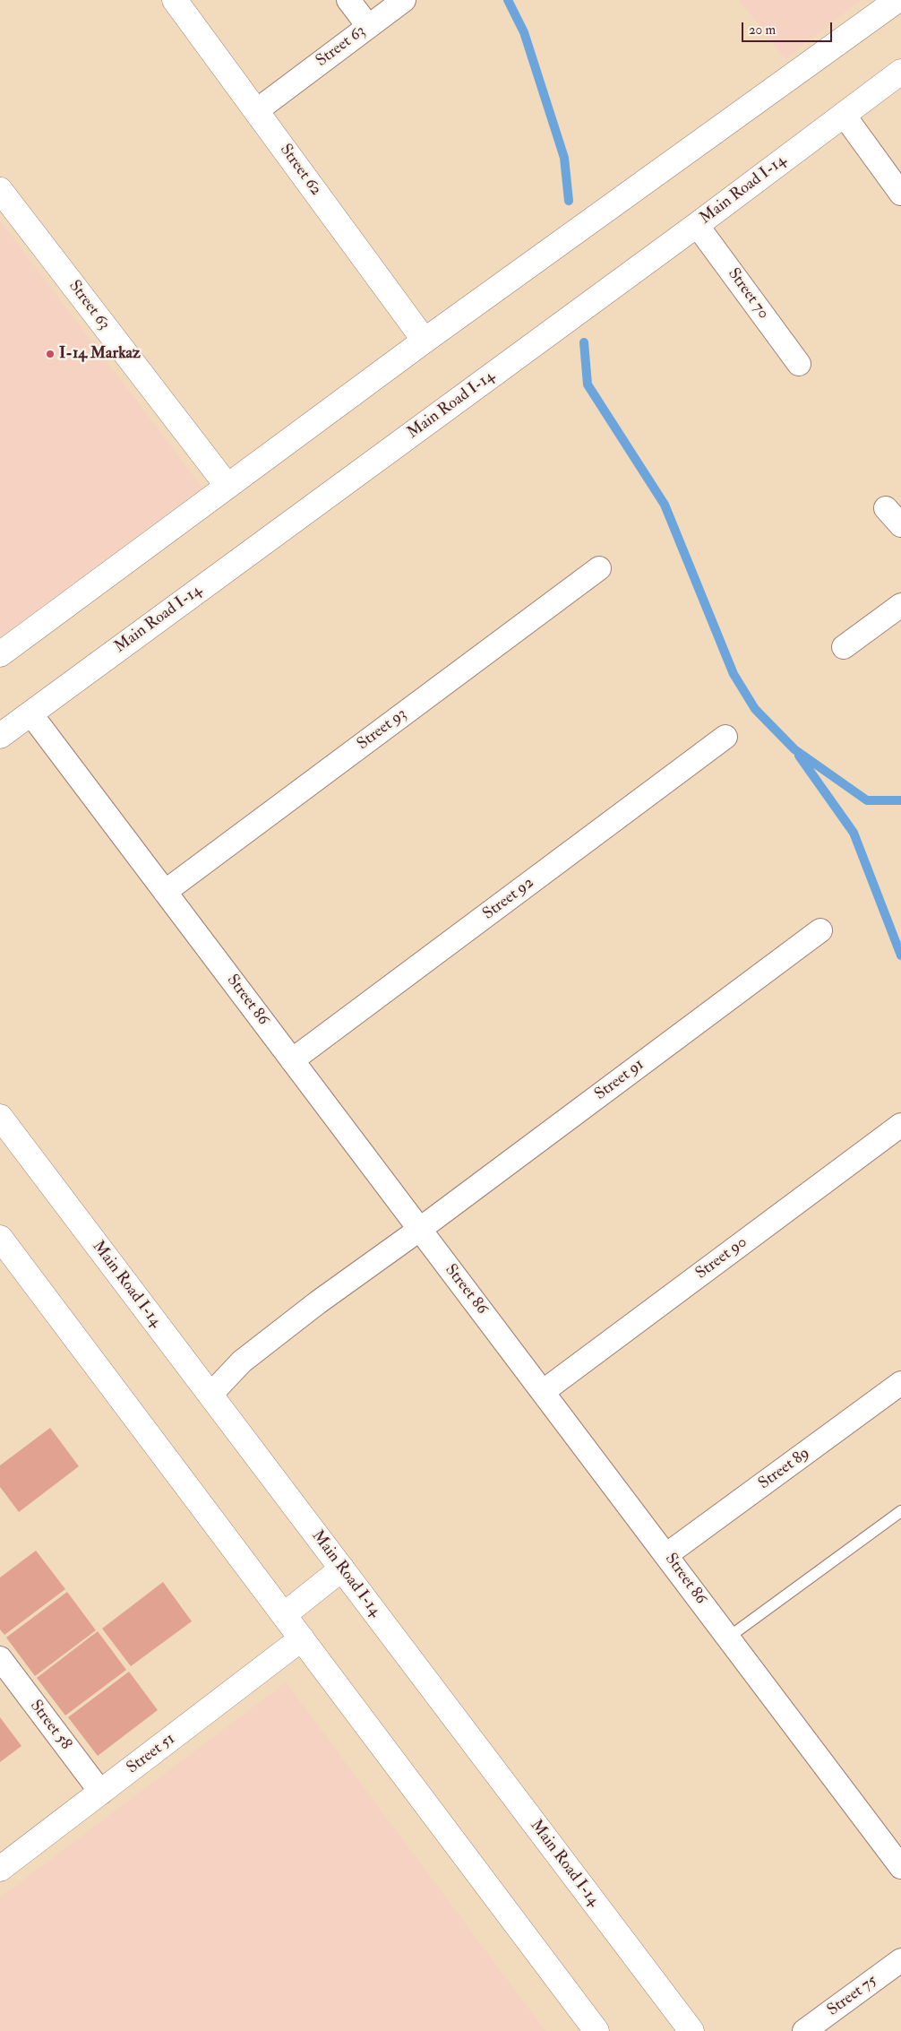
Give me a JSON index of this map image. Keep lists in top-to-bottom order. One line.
{"streets":{"main road":["Street 63","Street 62","Main Road I-14","Street 51"],"street":["Street 70","Street 93","Street 92","Street 86","Street 91","Street 90","Street 89","Street 58","Street 75"]},"crossings":[["Street 63","Street 62"],["Main Road I-14","Street 70"],["Main Road I-14","Street 86"],["Main Road I-14","Street 91"],["Street 93","Street 86"],["Street 92","Street 86"],["Street 86","Street 91"],["Street 86","Street 90"],["Street 86","Street 89"],["Street 58","Street 51"]],"places":["I-14 Markaz"],"scale_bar":"20 m"}
